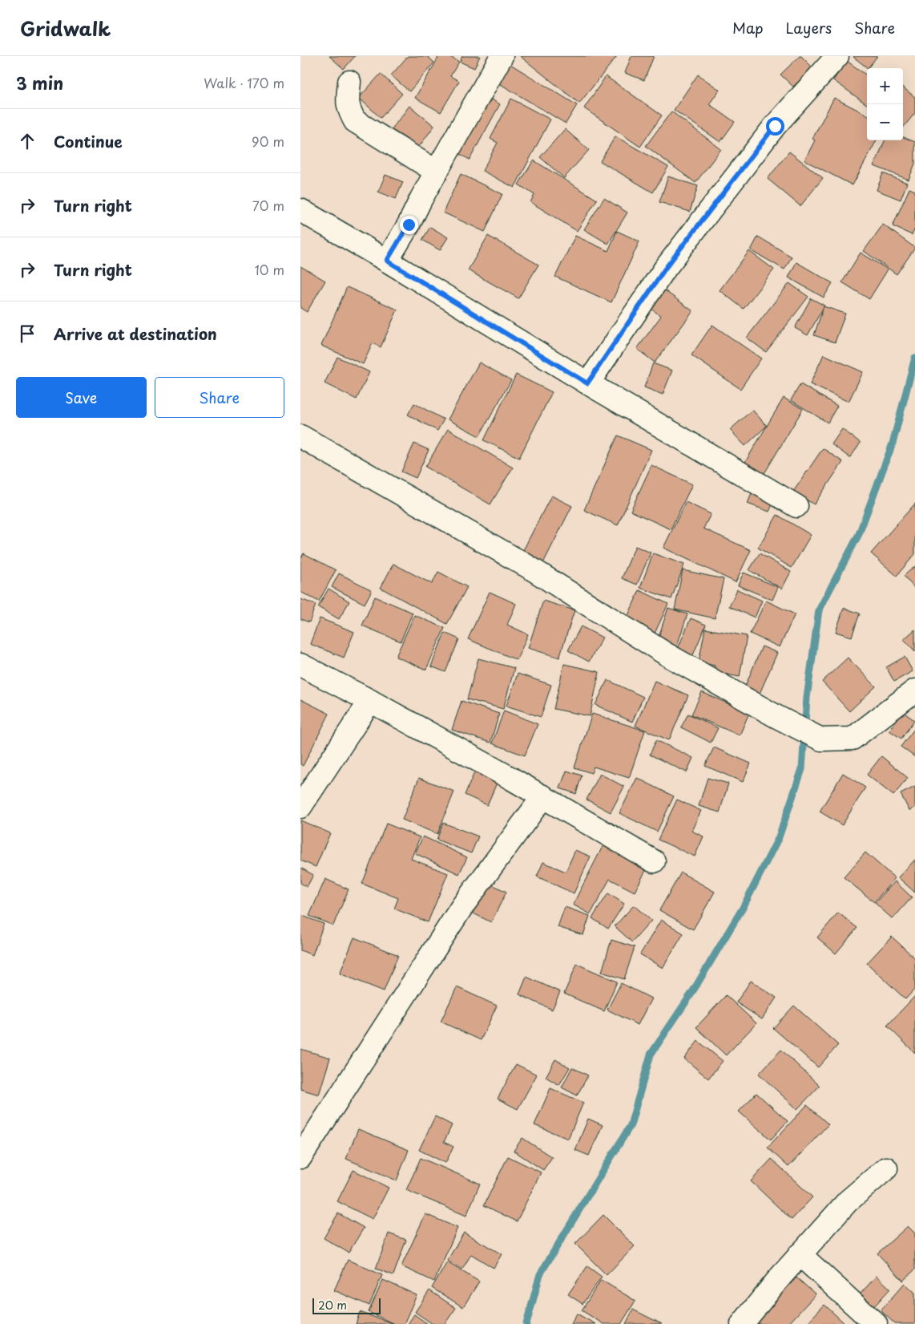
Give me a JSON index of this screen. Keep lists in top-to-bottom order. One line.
{"scale_bar":"20 m","page":{"header":"Gridwalk","nav":["Map","Layers","Share"],"heading":["3 min","Walk · 170 m"],"map_buttons":["+","−"],"list":[["Continue","90 m"],["Turn right","70 m"],["Turn right","10 m"],"Arrive at destination"],"buttons":["Save","Share"],"scale":"20 m"}}
